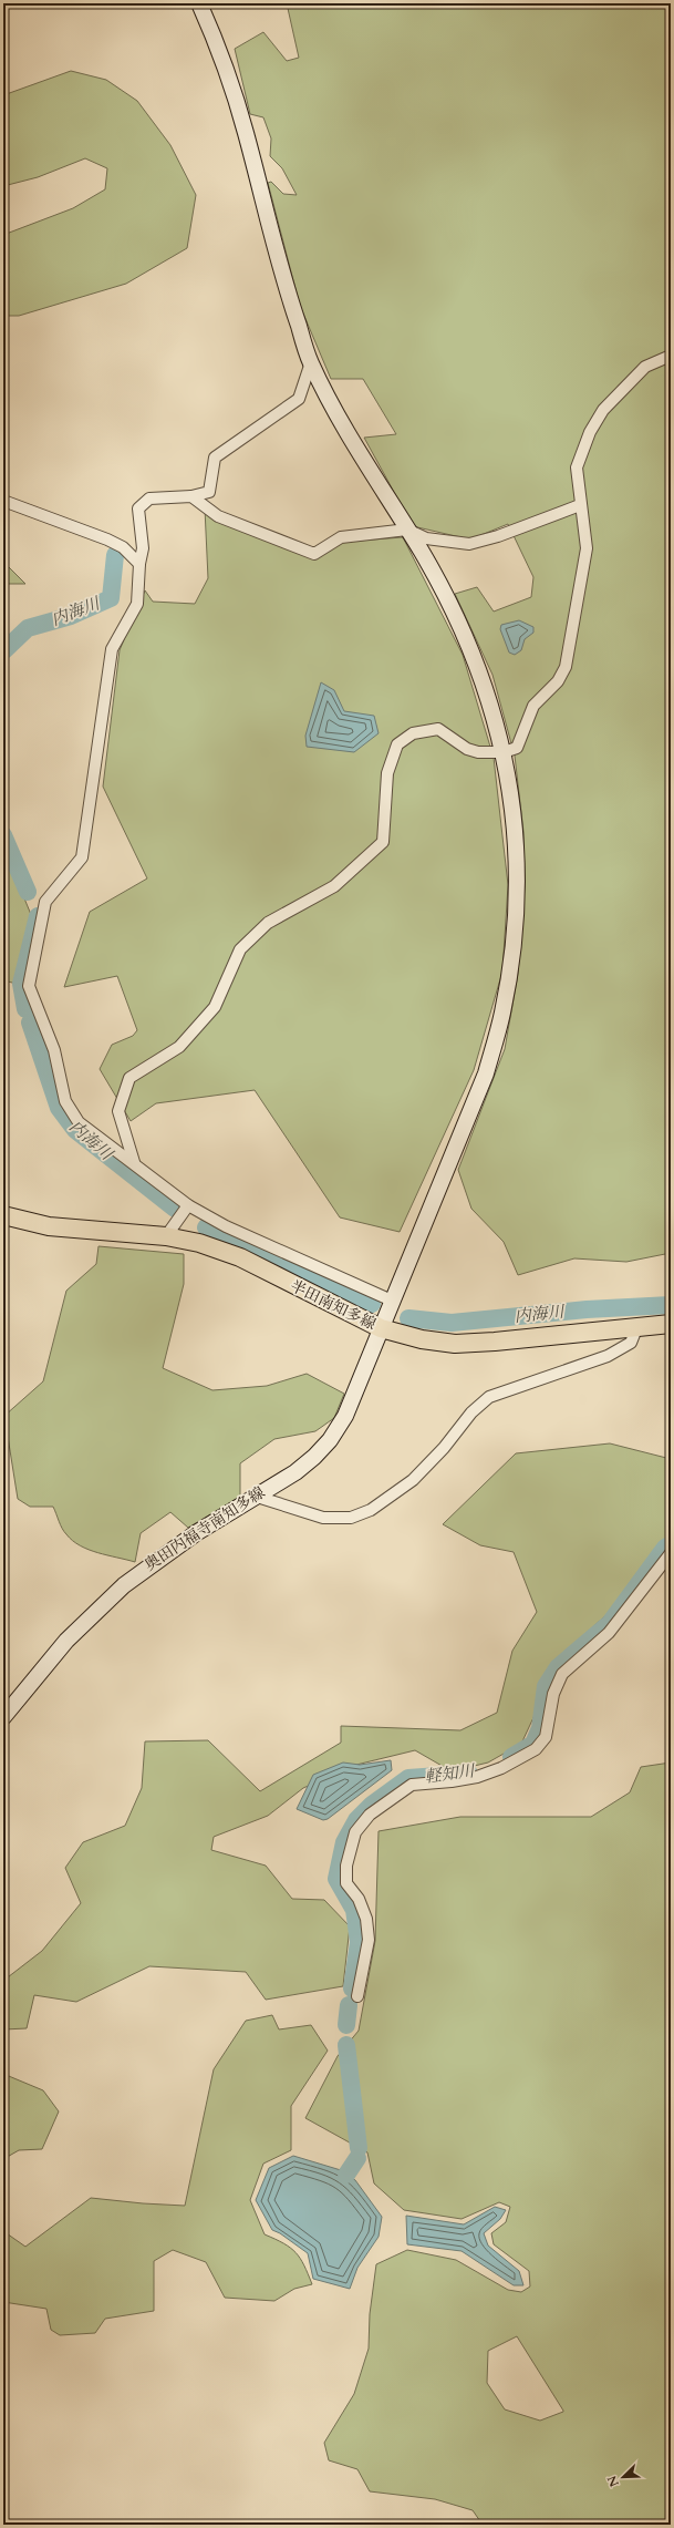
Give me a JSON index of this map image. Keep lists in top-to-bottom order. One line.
{"streets":{"main road":["半田南知多線"],"street":["奥田内福寺南知多線"]},"crossings":[["半田南知多線","奥田内福寺南知多線"]],"water":["内海川","軽知川"],"north":"bottom left"}
